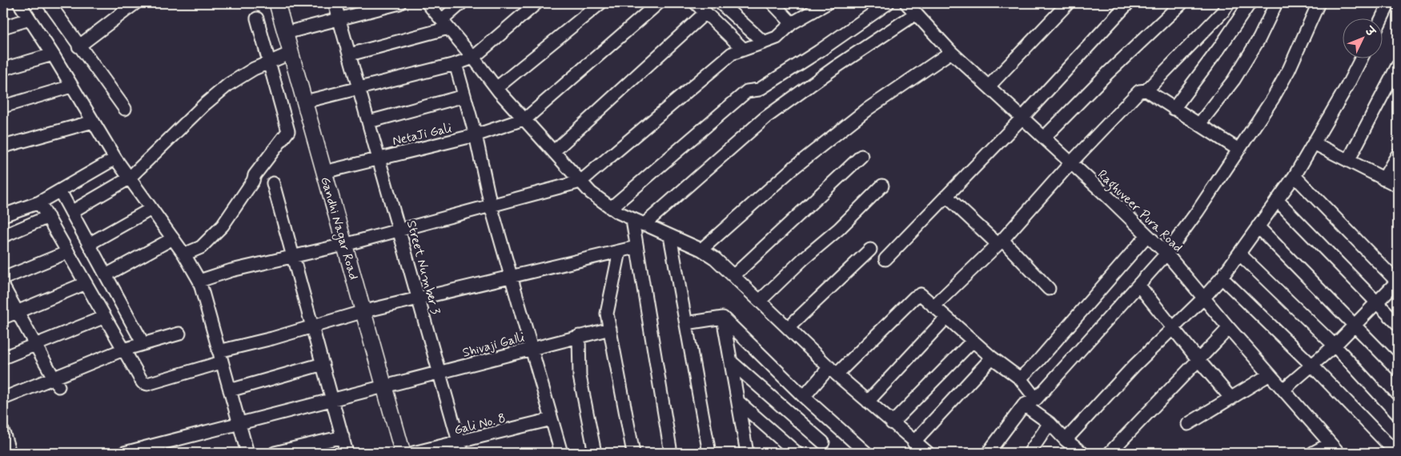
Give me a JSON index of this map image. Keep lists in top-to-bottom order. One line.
{"streets":{"street":["NetaJi Gali","Raghuveer Pura Road","Gandhi Nagar Road","Street Number 3","Shivaji Galli","Gali No. 8"]},"crossings":[["NetaJi Gali","Gandhi Nagar Road"],["NetaJi Gali","Street Number 3"],["Gandhi Nagar Road","Shivaji Galli"],["Street Number 3","Shivaji Galli"],["Street Number 3","Gali No. 8"]],"north":"top right"}
